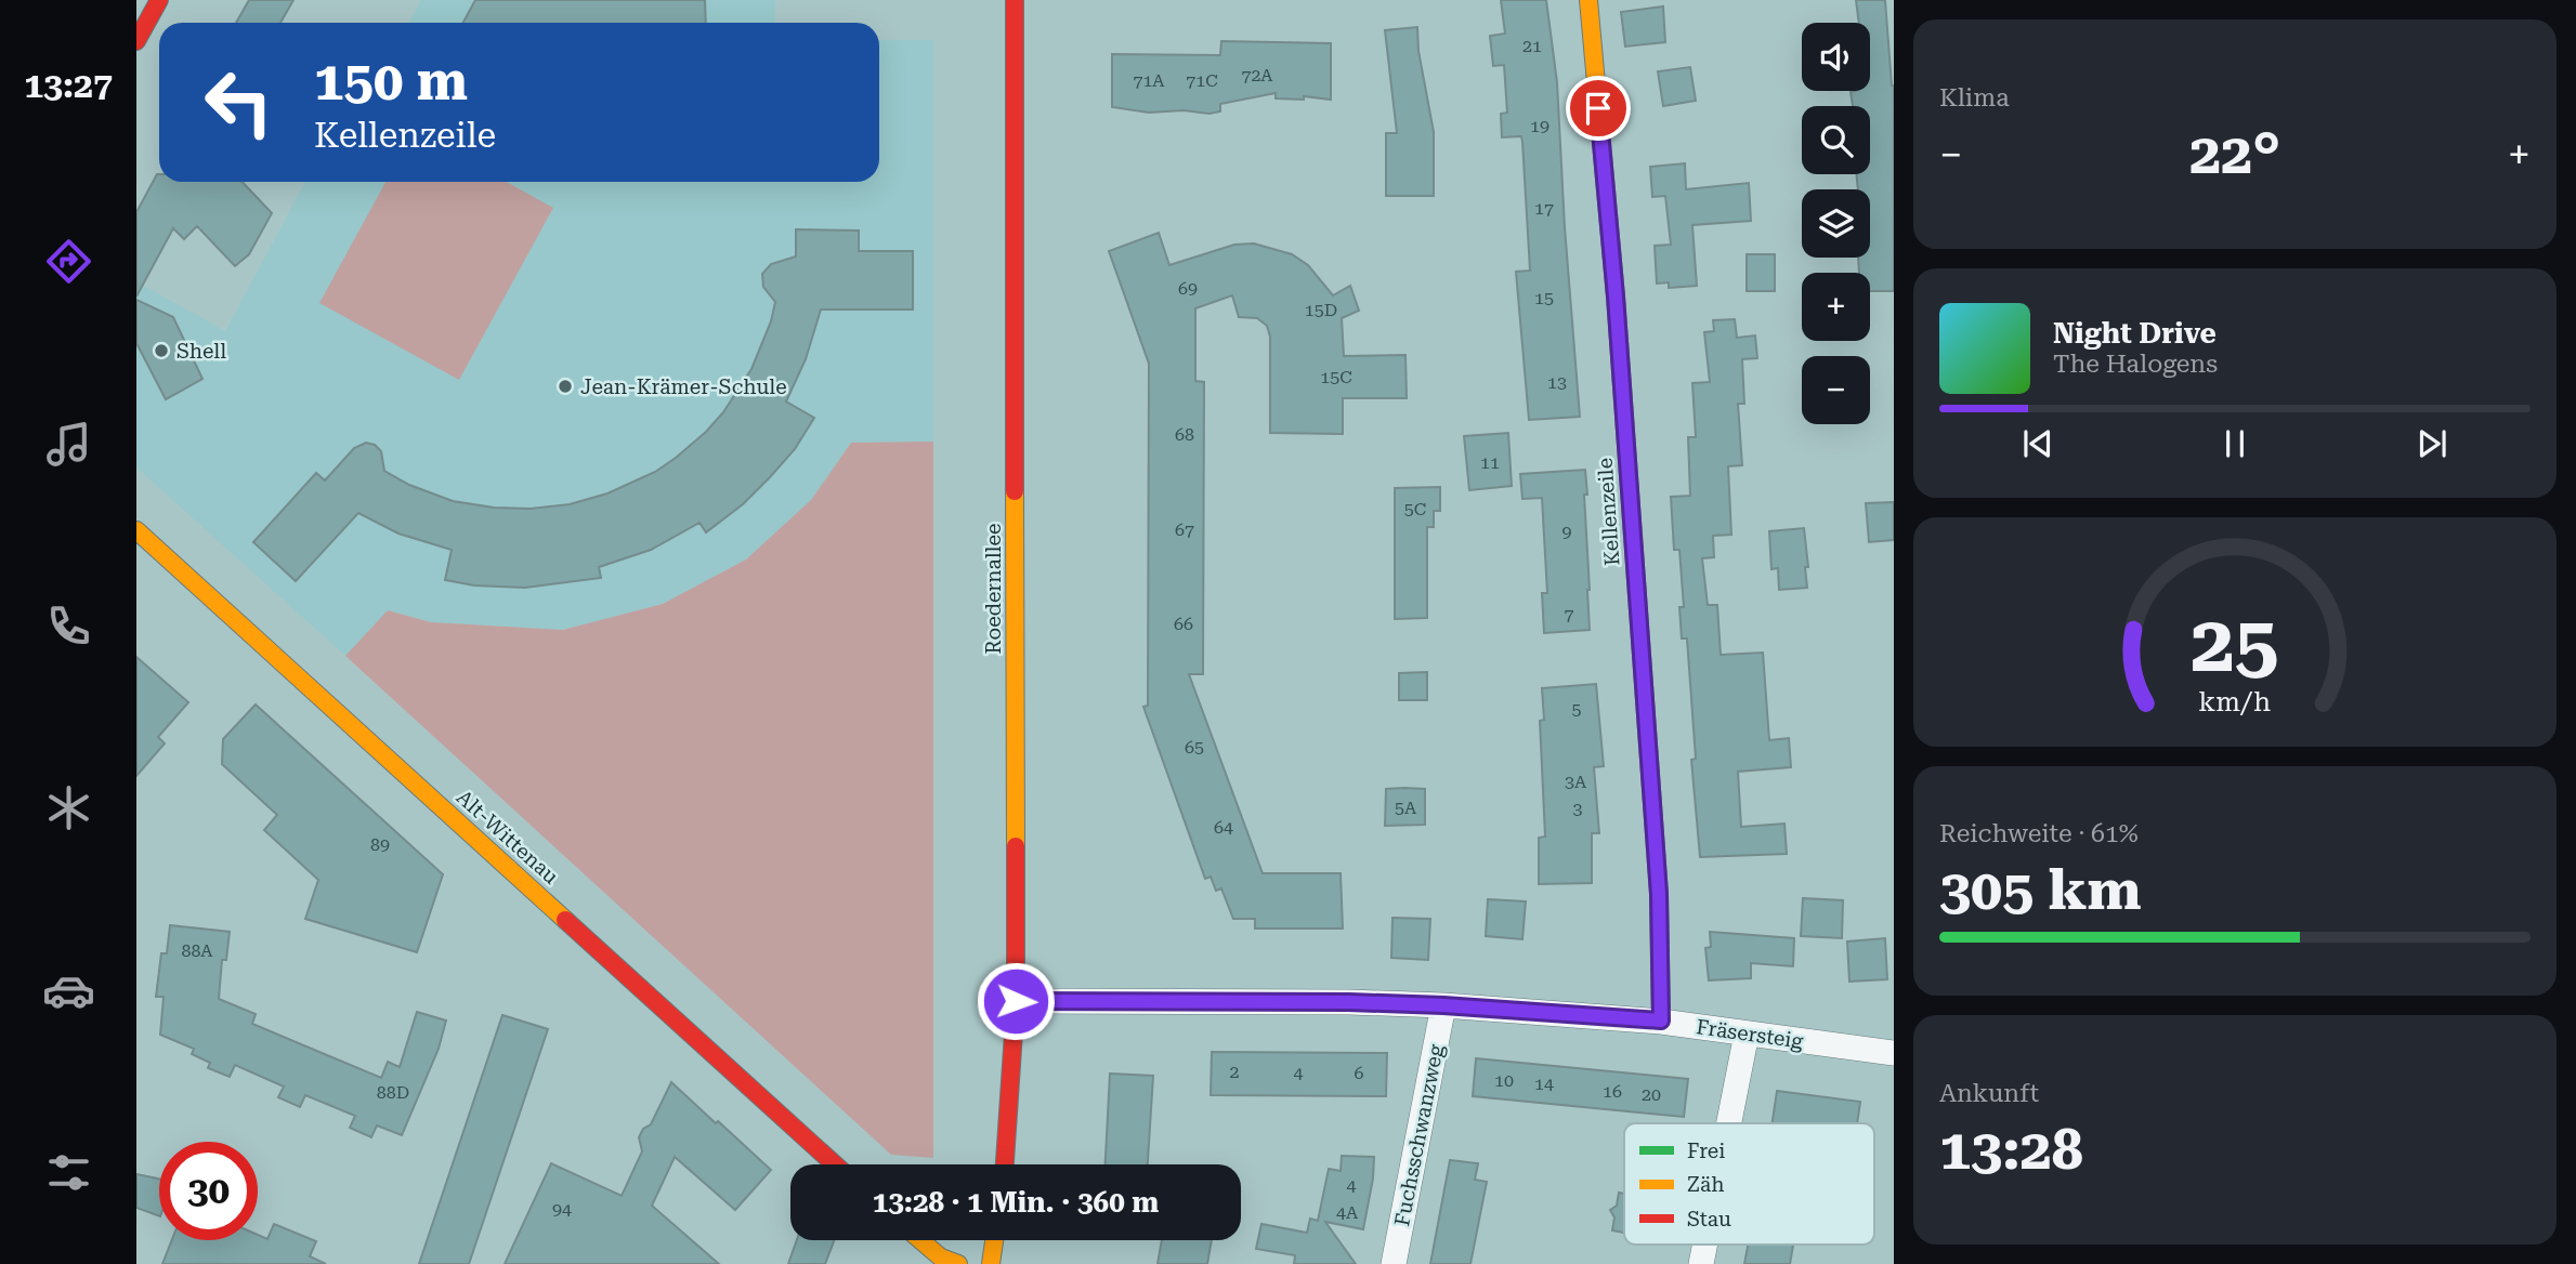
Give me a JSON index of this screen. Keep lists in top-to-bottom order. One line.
{"streets":{"street":["Kellenzeile","Roedernallee","Alt-Wittenau","Fräsersteig","Fuchsschwanzweg"]},"crossings":[["Kellenzeile","Fräsersteig"],["Roedernallee","Fräsersteig"],["Fräsersteig","Fuchsschwanzweg"]],"places":["Shell","Jean-Krämer-Schule"],"house_numbers":["21","72A","71A","71C","19","17","69","15","15D","15C","13","68","11","5C","67","9","7","66","5","65","3A","5A","3","64","89","88A","2","4","6","10","14","16","88D","20","4","94","4A"],"legend":["Frei","Zäh","Stau"],"page":{"tabs":"13:27","tile":["Klima",["Reichweite · 61%","305 km"],["Ankunft","13:28"]],"map_buttons":["+","−"],"turn":["150 m","Kellenzeile"],"heat":["−","22°","+"],"song":["Night Drive","The Halogens"],"limit":"30","trip":"13:28 · 1 Min. · 360 m","gauge":["25","km/h"]}}
